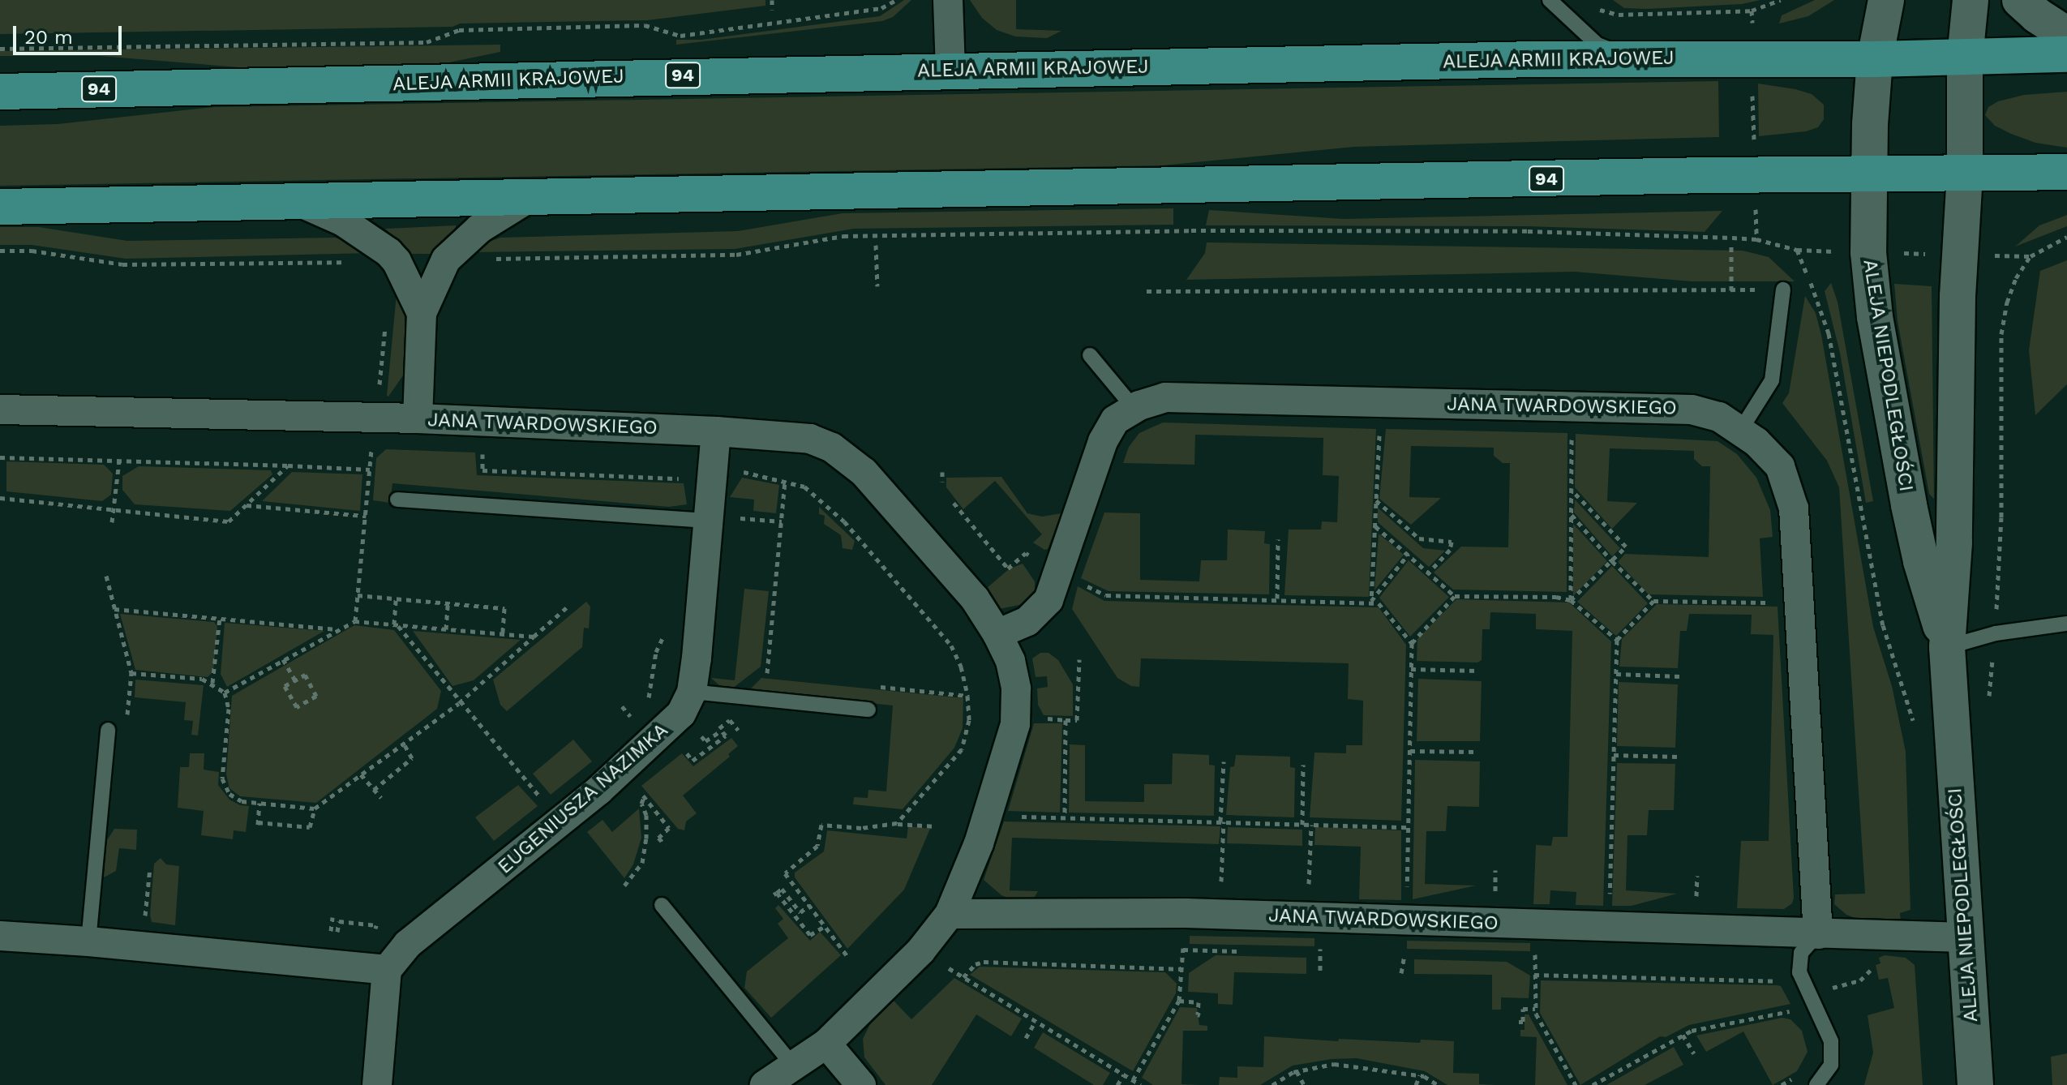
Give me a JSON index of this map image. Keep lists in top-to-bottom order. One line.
{"streets":{"main road":["ALEJA ARMII KRAJOWEJ","94"],"street":["ALEJA NIEPODLEGŁOŚCI","JANA TWARDOWSKIEGO","EUGENIUSZA NAZIMKA"]},"crossings":[["ALEJA ARMII KRAJOWEJ","ALEJA NIEPODLEGŁOŚCI"],["94","ALEJA NIEPODLEGŁOŚCI"],["ALEJA NIEPODLEGŁOŚCI","JANA TWARDOWSKIEGO"],["JANA TWARDOWSKIEGO","EUGENIUSZA NAZIMKA"]],"scale_bar":"20 m"}
